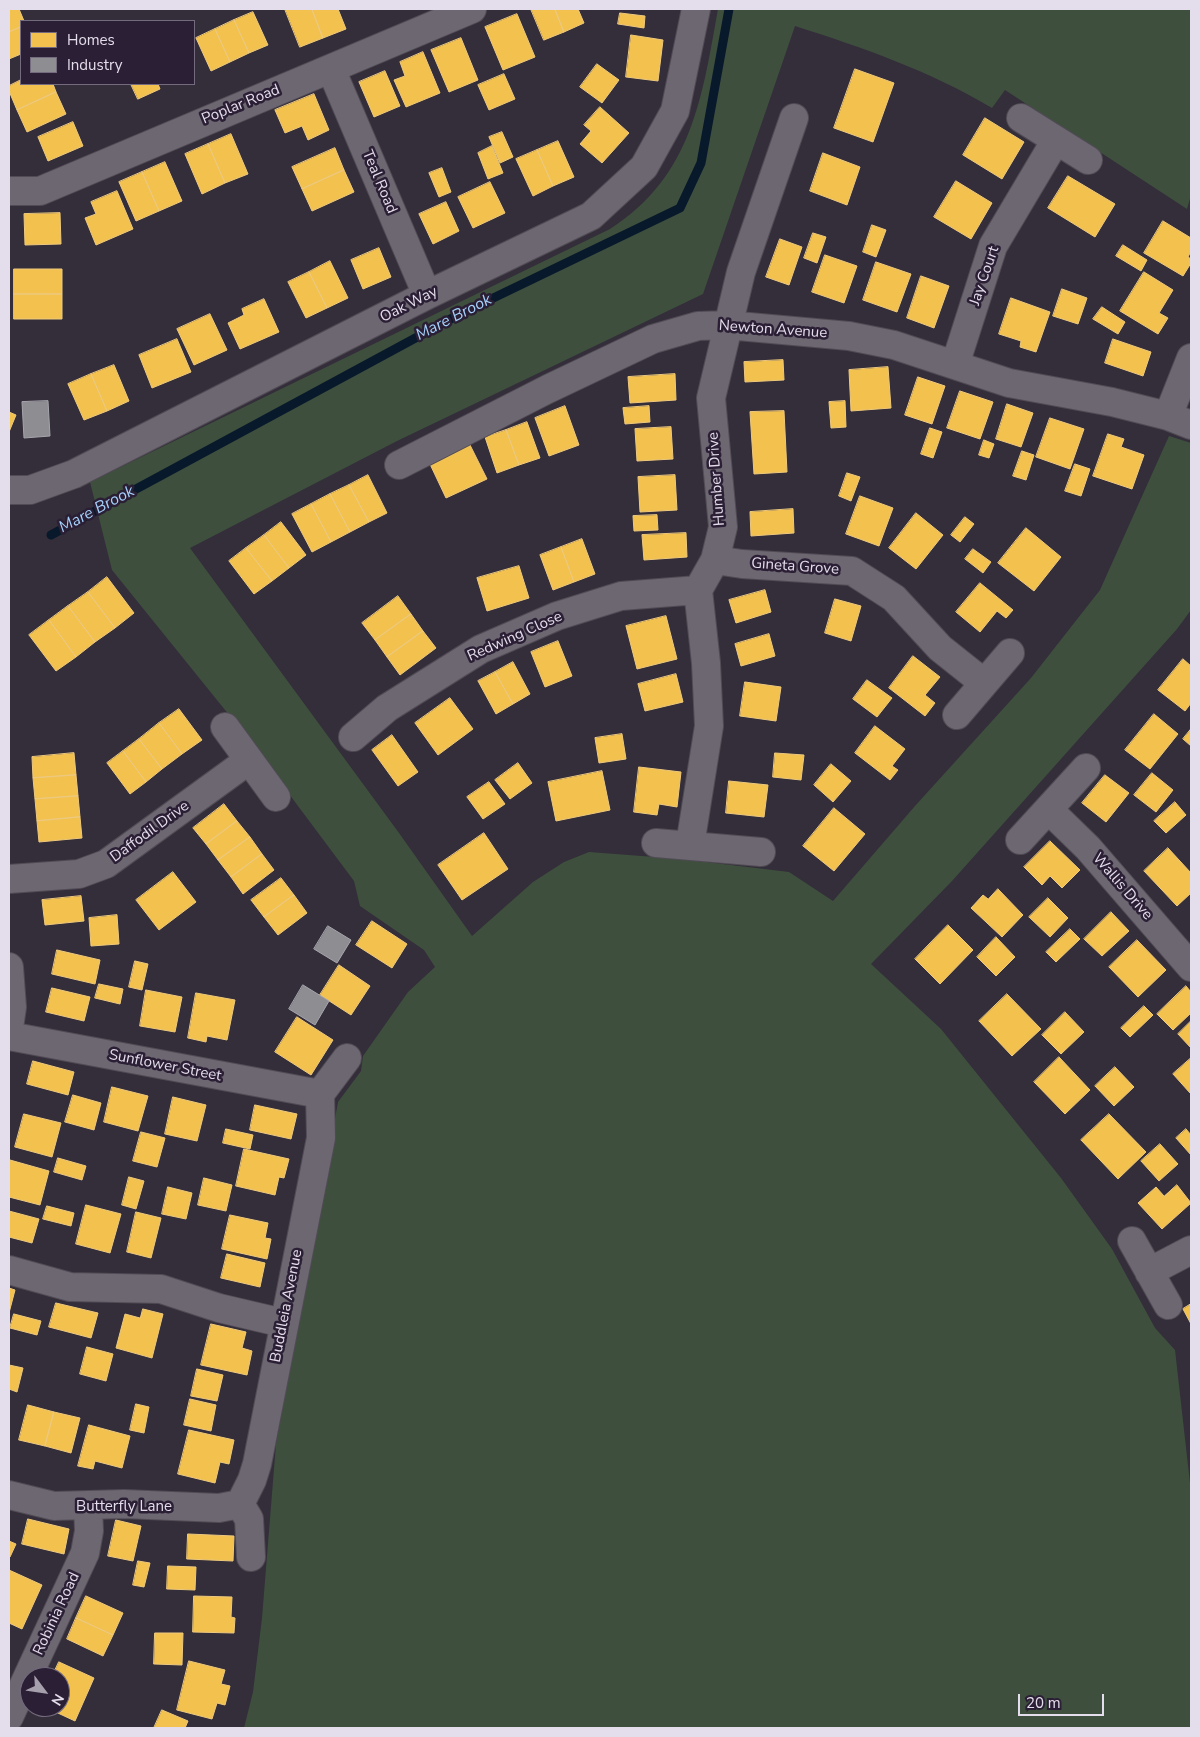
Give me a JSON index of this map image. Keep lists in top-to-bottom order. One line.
{"streets":{"street":["Poplar Road","Teal Road","Jay Court","Oak Way","Newton Avenue","Humber Drive","Gineta Grove","Redwing Close","Daffodil Drive","Wallis Drive","Sunflower Street","Buddleia Avenue","Butterfly Lane","Robinia Road"]},"crossings":[["Poplar Road","Teal Road"],["Teal Road","Oak Way"],["Jay Court","Newton Avenue"],["Newton Avenue","Humber Drive"],["Humber Drive","Gineta Grove"],["Humber Drive","Redwing Close"],["Sunflower Street","Buddleia Avenue"],["Buddleia Avenue","Butterfly Lane"],["Butterfly Lane","Robinia Road"]],"water":["Mare Brook"],"legend":["Homes","Industry"],"scale_bar":"20 m","north":"bottom right"}
